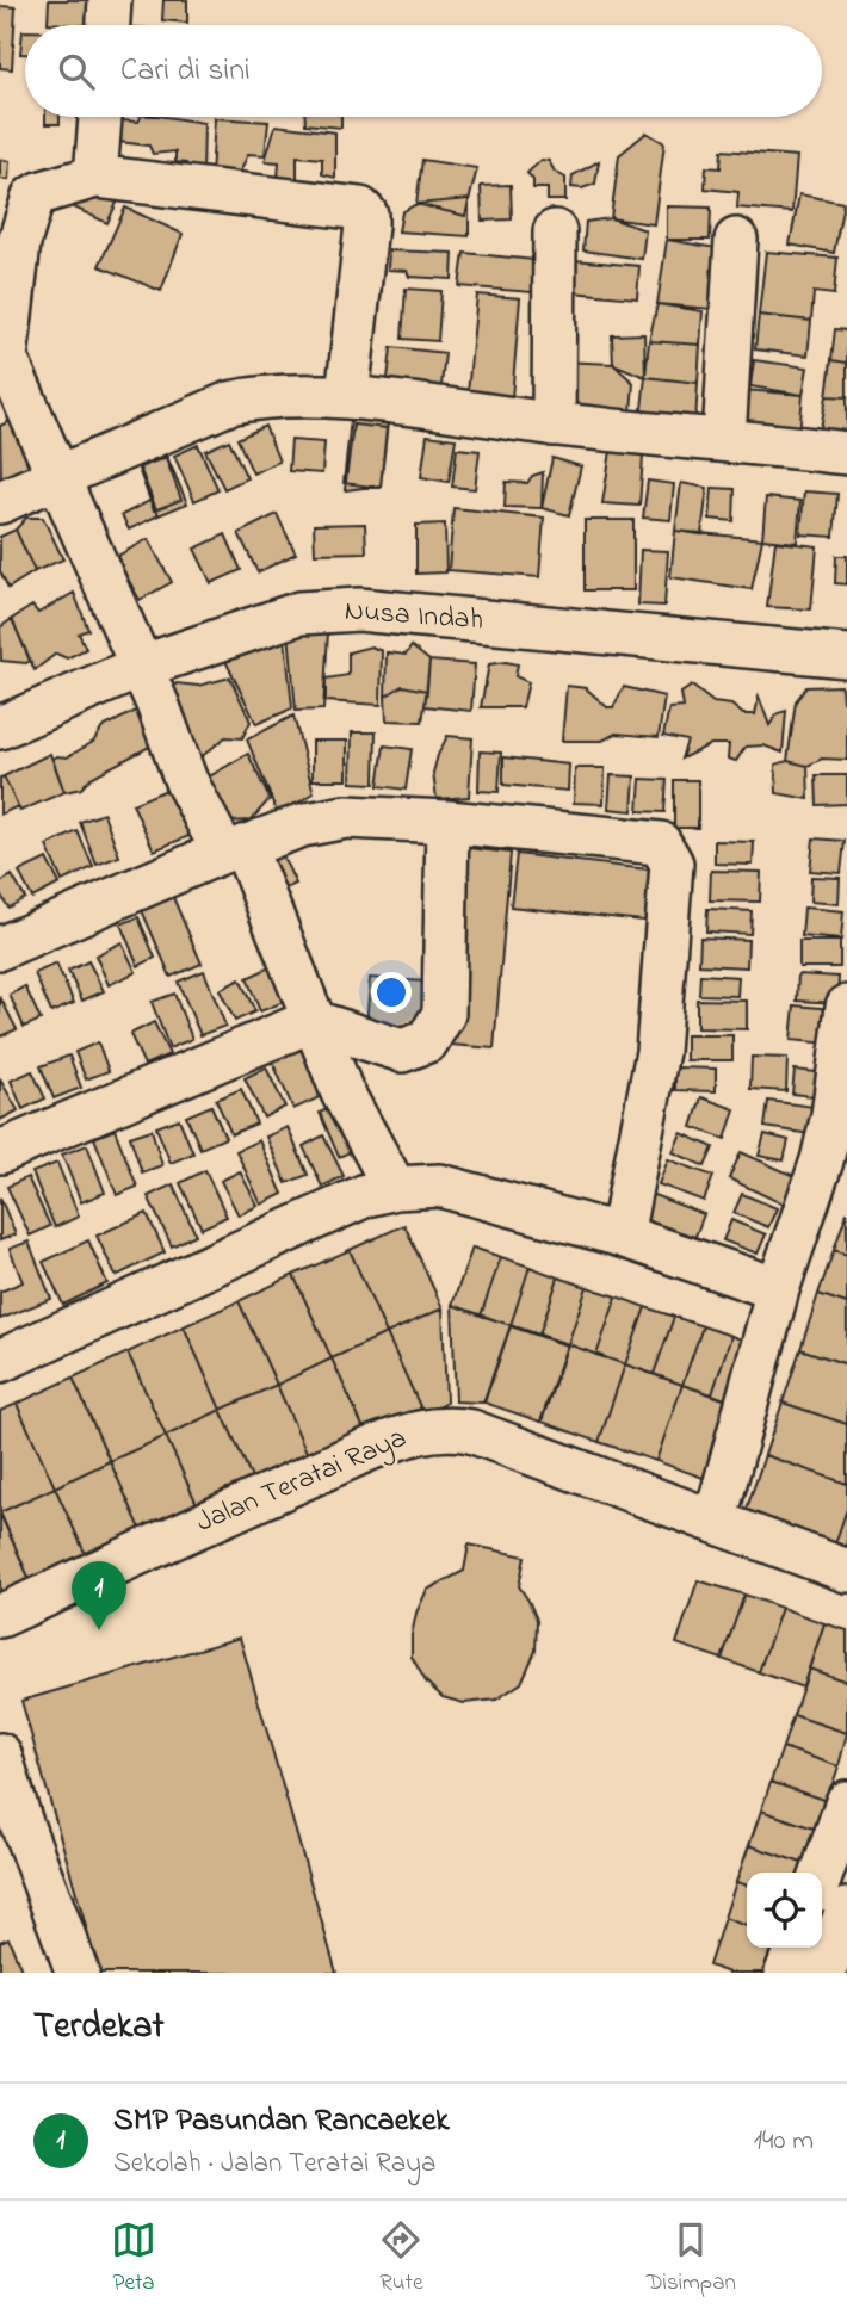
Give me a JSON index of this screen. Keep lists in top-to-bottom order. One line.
{"streets":{"street":["Nusa Indah","Jalan Teratai Raya"]},"page":{"search":"Cari di sini","pins":"1","heading":"Terdekat","list":[{"mark":"1","name":"SMP Pasundan Rancaekek","note":"Sekolah · Jalan Teratai Raya","value":"140 m"}],"nav":["Peta","Rute","Disimpan"]}}
